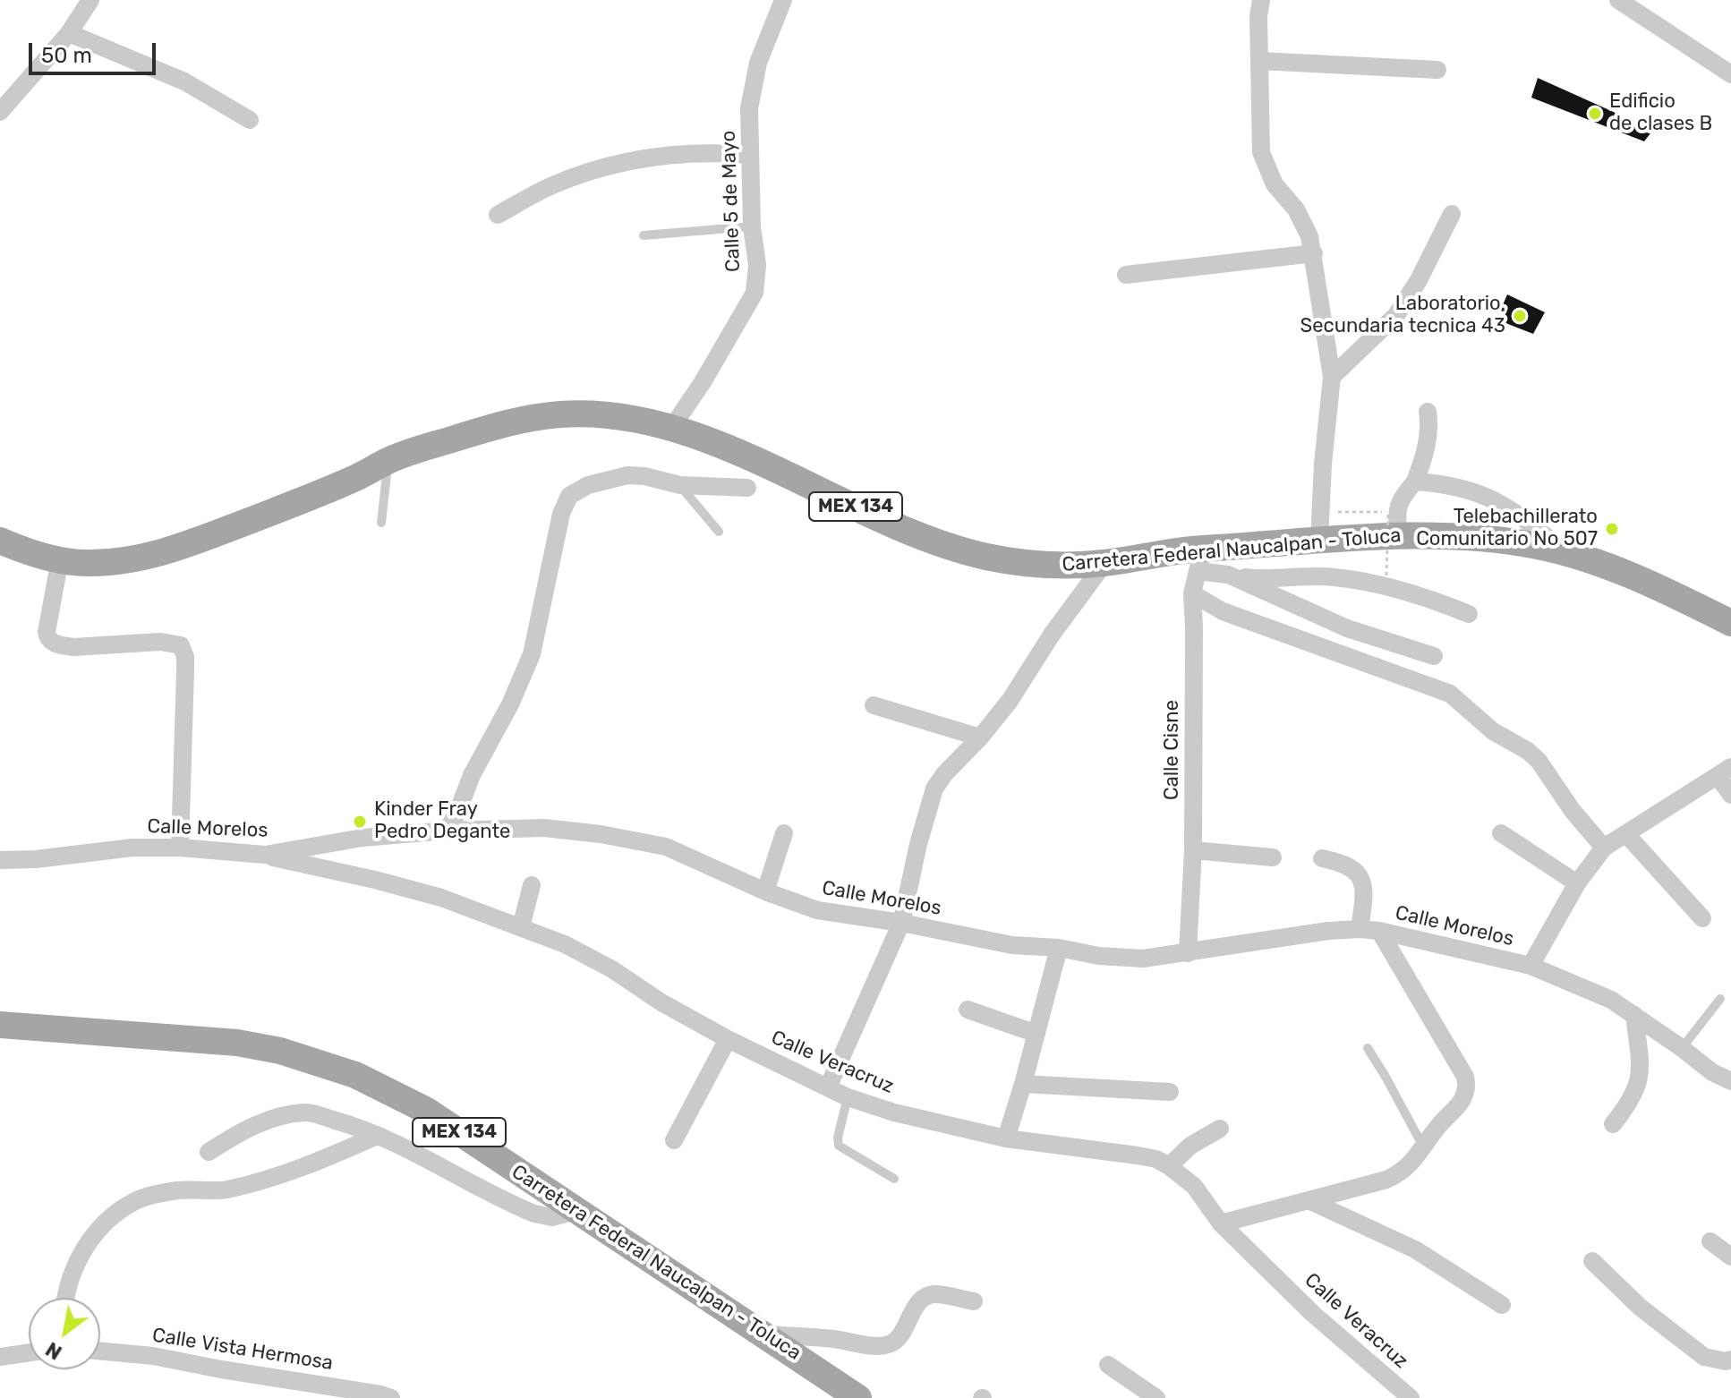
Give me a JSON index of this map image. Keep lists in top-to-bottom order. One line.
{"streets":{"main road":["MEX 134","Carretera Federal Naucalpan - Toluca"],"street":["Calle 5 de Mayo","Calle Cisne","Calle Morelos","Calle Veracruz","Calle Vista Hermosa"]},"crossings":[["Calle 5 de Mayo","Carretera Federal Naucalpan - Toluca"],["Carretera Federal Naucalpan - Toluca","Calle Cisne"],["Calle Cisne","Calle Morelos"],["Calle Morelos","Calle Veracruz"]],"places":["Edificio de clases B","Laboratorio, Secundaria tecnica 43","Telebachillerato Comunitario No 507","Kinder Fray Pedro Degante"],"scale_bar":"50 m","north":"bottom left"}
